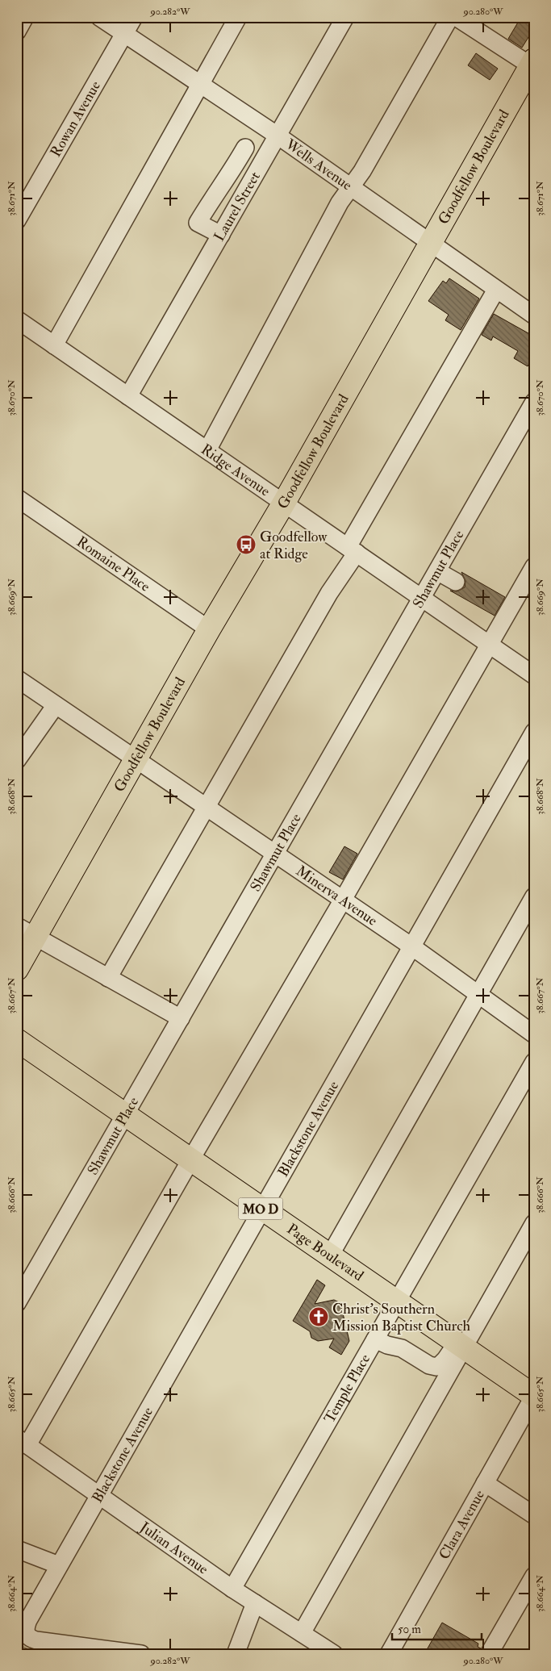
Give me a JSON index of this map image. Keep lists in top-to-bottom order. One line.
{"streets":{"main road":["Goodfellow Boulevard","MO D","Page Boulevard"],"street":["Rowan Avenue","Wells Avenue","Laurel Street","Ridge Avenue","Romaine Place","Shawmut Place","Minerva Avenue","Blackstone Avenue","Temple Place","Clara Avenue","Julian Avenue"]},"crossings":[["Rowan Avenue","Wells Avenue"],["Wells Avenue","Goodfellow Boulevard"],["Wells Avenue","Laurel Street"],["Goodfellow Boulevard","Ridge Avenue"],["Goodfellow Boulevard","Romaine Place"],["Goodfellow Boulevard","Minerva Avenue"],["Laurel Street","Ridge Avenue"],["Ridge Avenue","Shawmut Place"],["Shawmut Place","Minerva Avenue"],["Shawmut Place","Page Boulevard"],["Minerva Avenue","Blackstone Avenue"],["Blackstone Avenue","Page Boulevard"],["Blackstone Avenue","Julian Avenue"],["Page Boulevard","Temple Place"],["Page Boulevard","Clara Avenue"],["Temple Place","Julian Avenue"]],"places":{"bus stop":["Goodfellow at Ridge"],"church":["Christ's Southern Mission Baptist Church"]},"scale_bar":"50 m","coordinates":["90.282°W","90.280°W","38.671°N","38.670°N","38.669°N","38.668°N","38.667°N","38.666°N","38.665°N","38.664°N"]}
